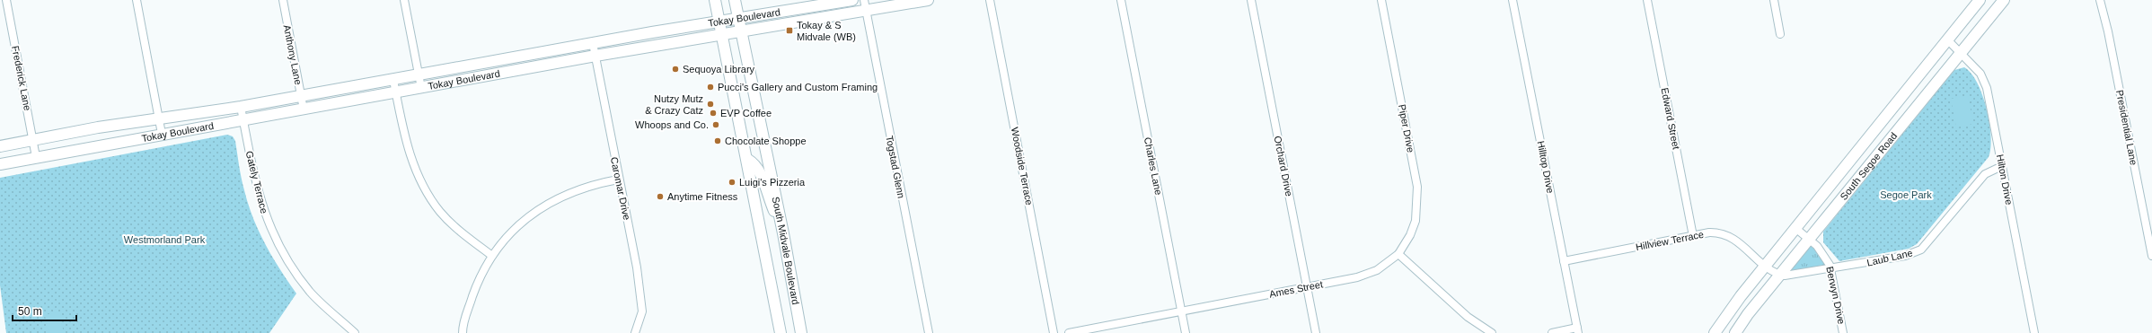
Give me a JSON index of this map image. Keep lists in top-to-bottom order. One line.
{"streets":{"street":["Tokay Boulevard","Anthony Lane","Frederick Lane","Edward Street","Presidential Lane","Piper Drive","South Segoe Road","Woodside Terrace","Charles Lane","Orchard Drive","Togstad Glenn","Hilltop Drive","Hilton Drive","Gately Terrace","Caromar Drive","Hillview Terrace","South Midvale Boulevard","Laub Lane","Ames Street","Berwyn Drive"]},"crossings":[["Tokay Boulevard","Anthony Lane"],["Tokay Boulevard","Frederick Lane"],["Tokay Boulevard","Togstad Glenn"],["Tokay Boulevard","Gately Terrace"],["Tokay Boulevard","Caromar Drive"],["Tokay Boulevard","South Midvale Boulevard"],["Edward Street","Hillview Terrace"],["Piper Drive","Ames Street"],["South Segoe Road","Hilton Drive"],["South Segoe Road","Hillview Terrace"],["South Segoe Road","Laub Lane"],["South Segoe Road","Berwyn Drive"],["Charles Lane","Ames Street"],["Orchard Drive","Ames Street"],["Hilltop Drive","Hillview Terrace"],["Hilton Drive","Laub Lane"],["Laub Lane","Berwyn Drive"]],"parks":["Segoe Park","Westmorland Park"],"places":{"transit":["Tokay & S Midvale (WB)"],"other":["Sequoya Library","Pucci's Gallery and Custom Framing","Nutzy Mutz & Crazy Catz","EVP Coffee","Whoops and Co.","Chocolate Shoppe","Luigi's Pizzeria","Anytime Fitness"]},"scale_bar":"50 m"}
